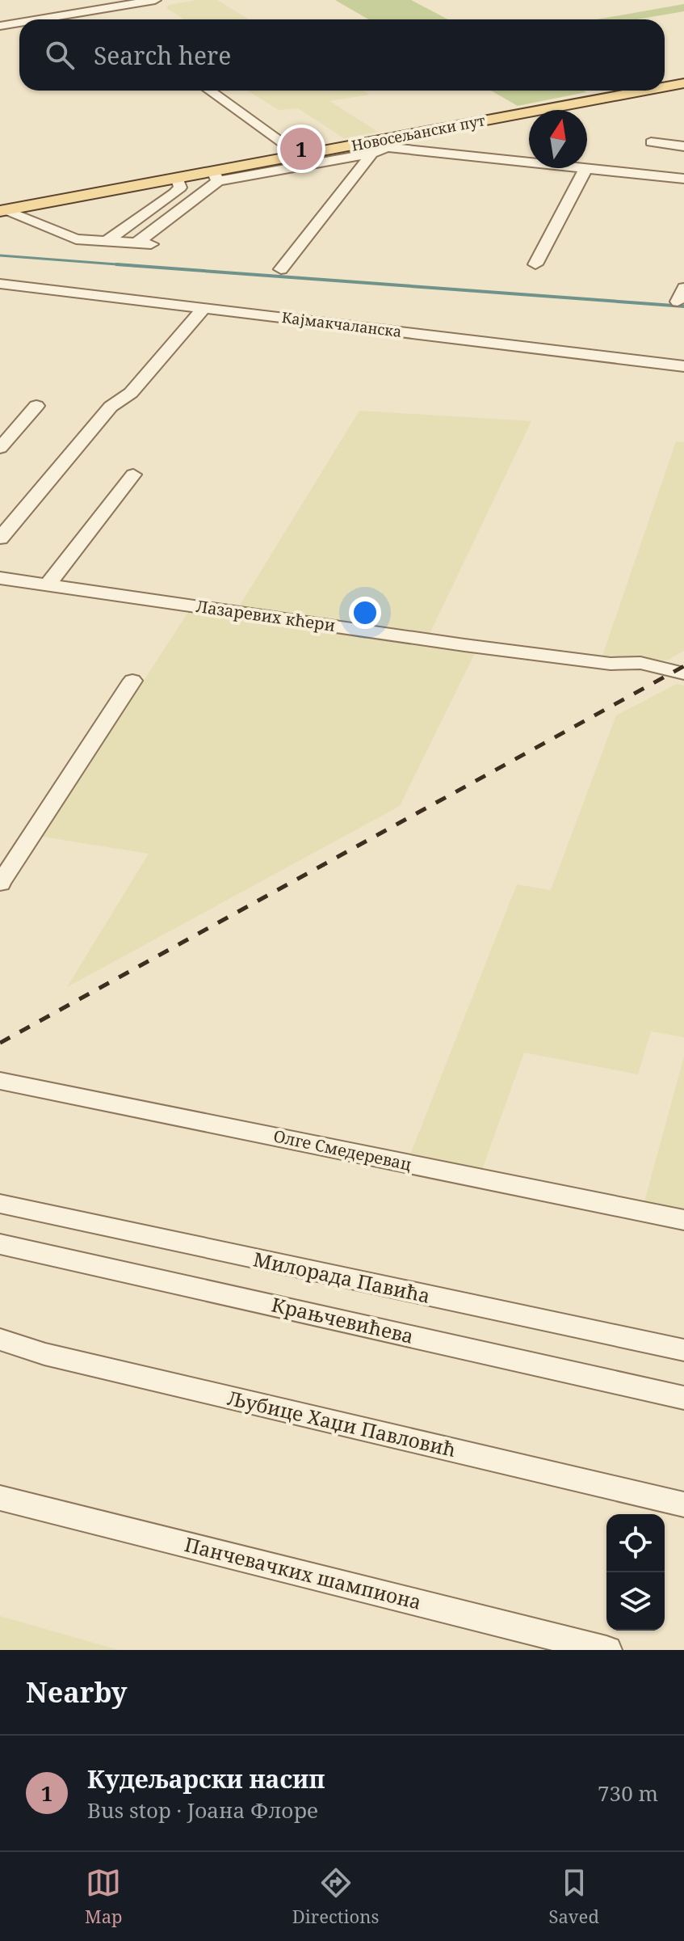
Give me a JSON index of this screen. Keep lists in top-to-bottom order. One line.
{"streets":{"main road":["Новосељански пут"],"street":["Кајмакчаланска","Лазаревих кћери","Олге Смедеревац","Милорада Павића","Крањчевићева","Љубице Хаџи Павловић","Панчевачких шампиона"]},"north":"top","page":{"search":"Search here","pins":"1","heading":"Nearby","list":[{"mark":"1","name":"Кудељарски насип","note":"Bus stop · Јоана Флоре","value":"730 m"}],"nav":["Map","Directions","Saved"]}}
